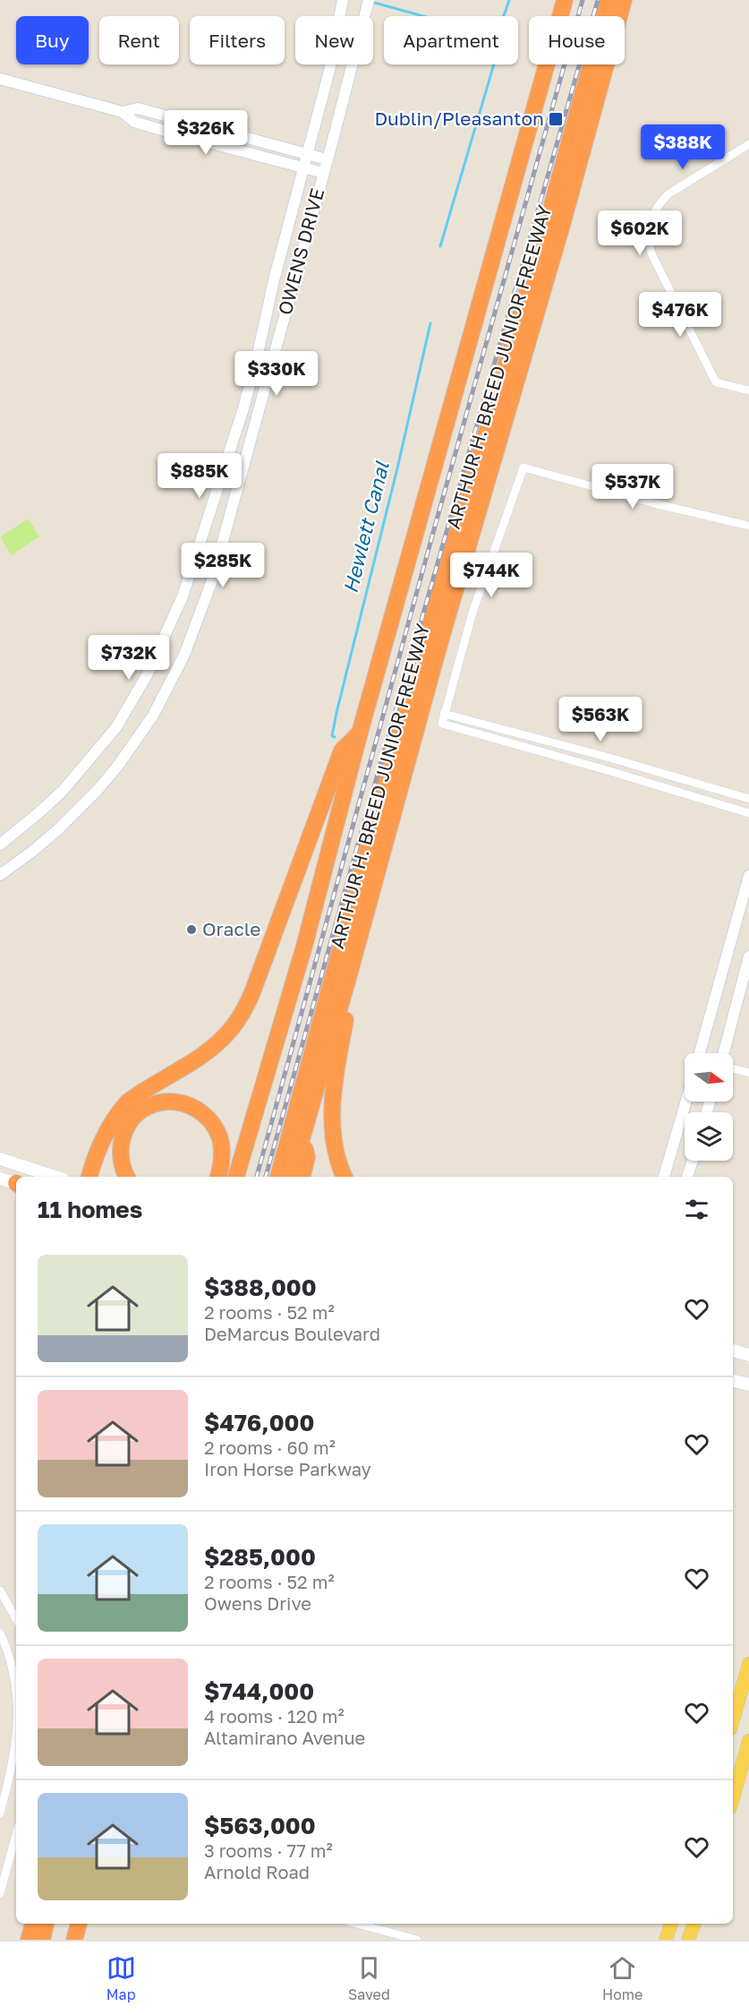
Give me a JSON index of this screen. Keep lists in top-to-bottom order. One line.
{"streets":{"highway":["ARTHUR H. BREED JUNIOR FREEWAY"],"street":["OWENS DRIVE"]},"water":["Hewlett Canal"],"places":{"transit":["Dublin/Pleasanton"],"other":["Oracle"]},"north":"right","page":{"chip":["Buy","Rent","Filters","New","Apartment","House"],"price":["$326K","$388K","$602K","$476K","$330K","$885K","$537K","$285K","$744K","$732K","$563K"],"heading":"11 homes","list":[{"name":"$388,000","note":"2 rooms · 52 m² · DeMarcus Boulevard"},{"name":"$476,000","note":"2 rooms · 60 m² · Iron Horse Parkway"},{"name":"$285,000","note":"2 rooms · 52 m² · Owens Drive"},{"name":"$744,000","note":"4 rooms · 120 m² · Altamirano Avenue"},{"name":"$563,000","note":"3 rooms · 77 m² · Arnold Road"}],"tabs":["Map","Saved","Home"]}}
